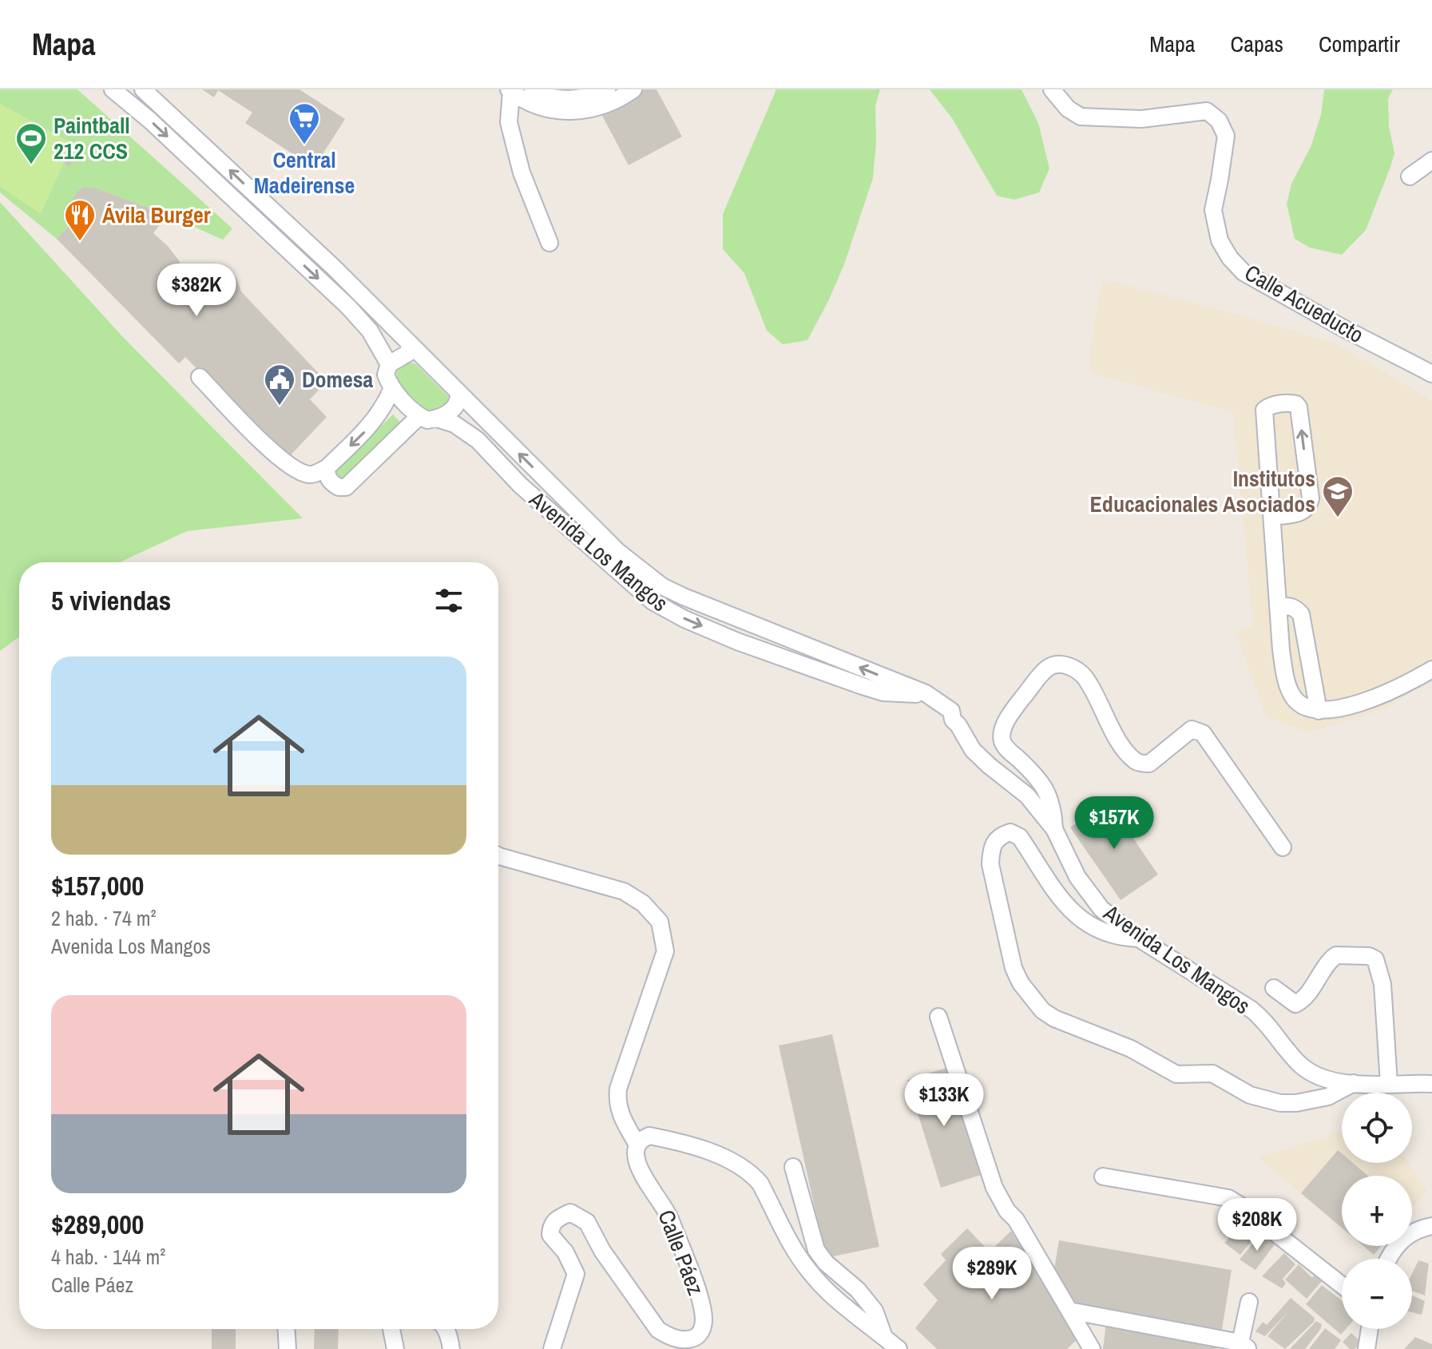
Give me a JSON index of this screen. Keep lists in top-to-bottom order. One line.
{"streets":{"street":["Calle Acueducto","Avenida Los Mangos","Calle Páez"]},"places":{"supermarket":["Central Madeirense"],"sports":["Paintball 212 CCS"],"restaurant":["Ávila Burger"],"public building":["Domesa"],"school or university":["Institutos Educacionales Asociados"]},"page":{"header":"Mapa","nav":["Mapa","Capas","Compartir"],"price":["$382K","$157K","$133K","$208K","$289K"],"heading":"5 viviendas","list":[{"name":"$157,000","note":"2 hab. · 74 m² · Avenida Los Mangos"},{"name":"$289,000","note":"4 hab. · 144 m² · Calle Páez"}],"map_buttons":["+","−"]}}
